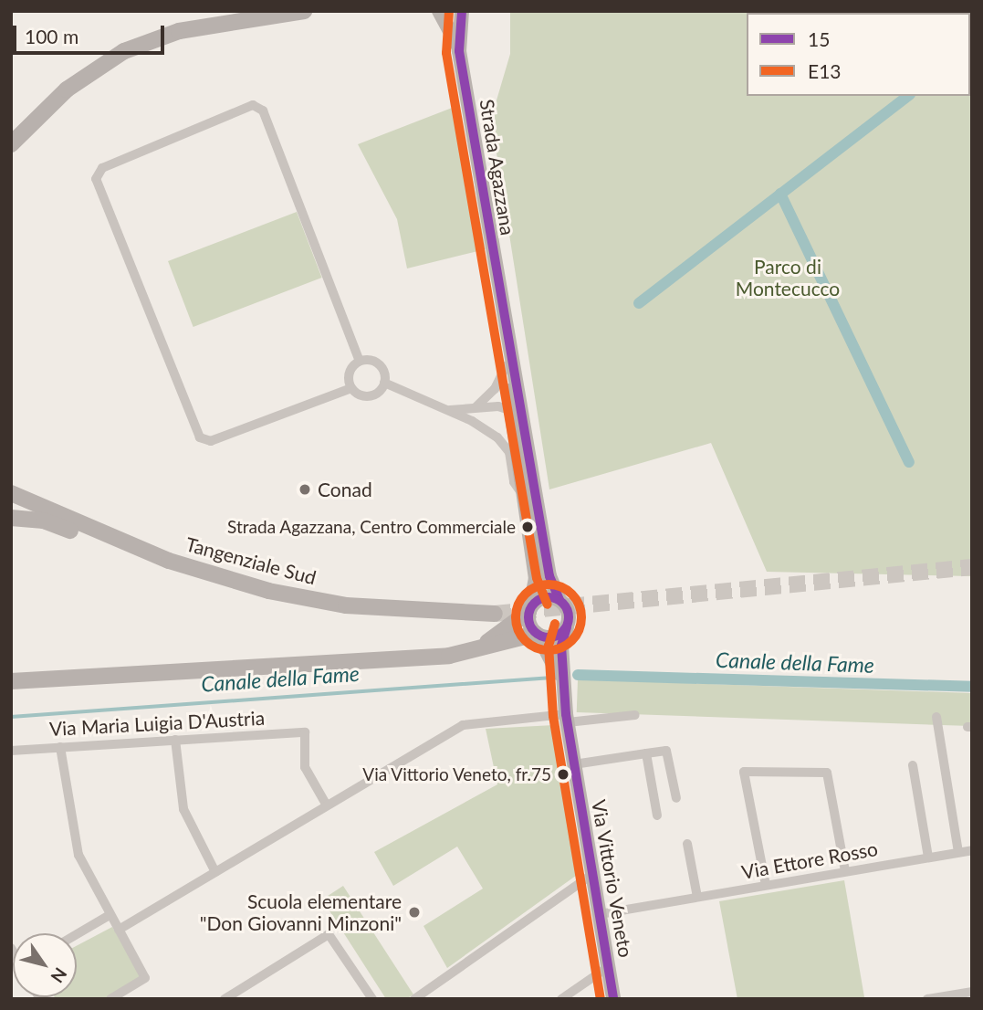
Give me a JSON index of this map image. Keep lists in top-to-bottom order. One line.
{"streets":{"main road":["Strada Agazzana","Tangenziale Sud","Via Vittorio Veneto"],"street":["Via Maria Luigia D'Austria","Via Ettore Rosso"]},"crossings":[["Via Ettore Rosso","Via Vittorio Veneto"]],"water":["Canale della Fame"],"parks":["Parco di Montecucco"],"places":["Conad","Strada Agazzana, Centro Commerciale","Via Vittorio Veneto, fr.75","Scuola elementare \"Don Giovanni Minzoni\""],"lines":["transit line 15","transit line E13"],"legend":["15","E13"],"scale_bar":"100 m","north":"bottom right"}
